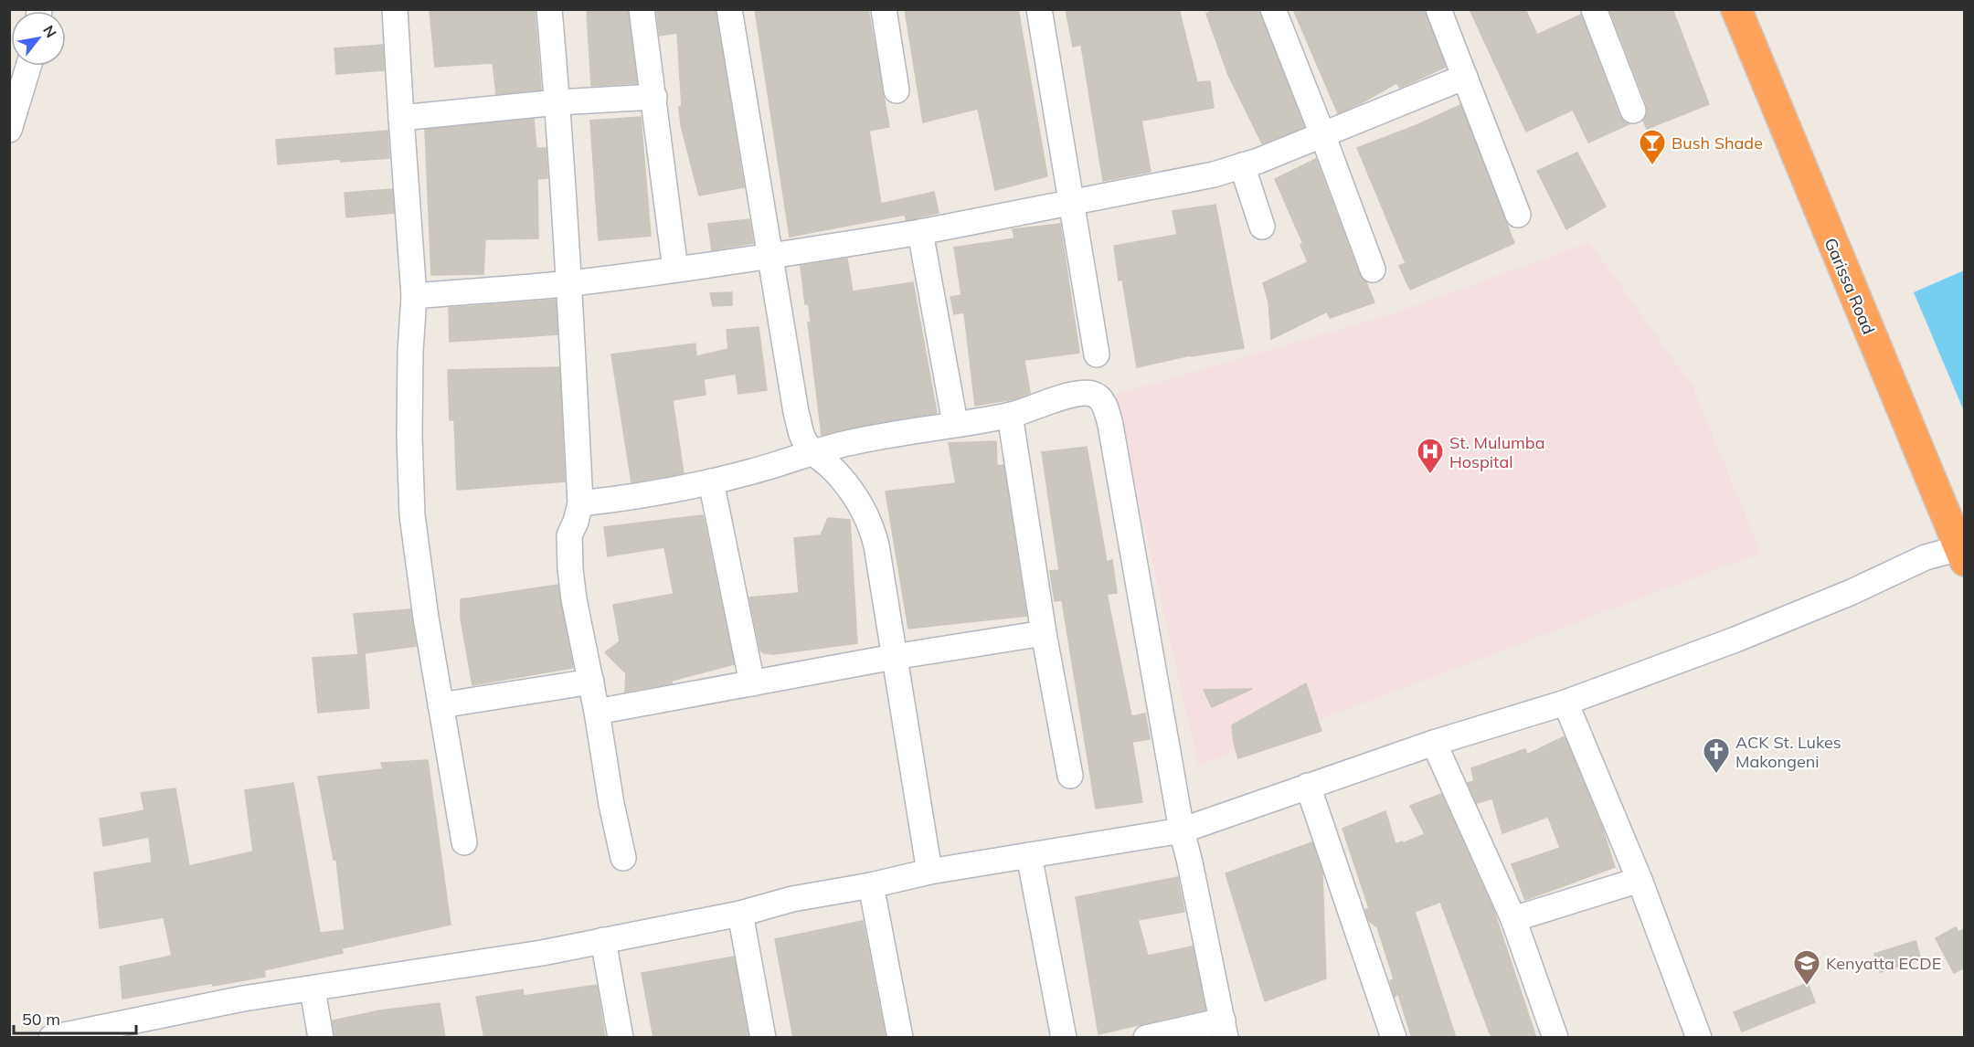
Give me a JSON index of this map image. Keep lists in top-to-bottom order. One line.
{"streets":{"highway":["Garissa Road"]},"places":{"bar":["Bush Shade"],"hospital":["St. Mulumba Hospital"],"church":["ACK St. Lukes Makongeni"],"school or university":["Kenyatta ECDE"]},"scale_bar":"50 m","north":"top right"}
